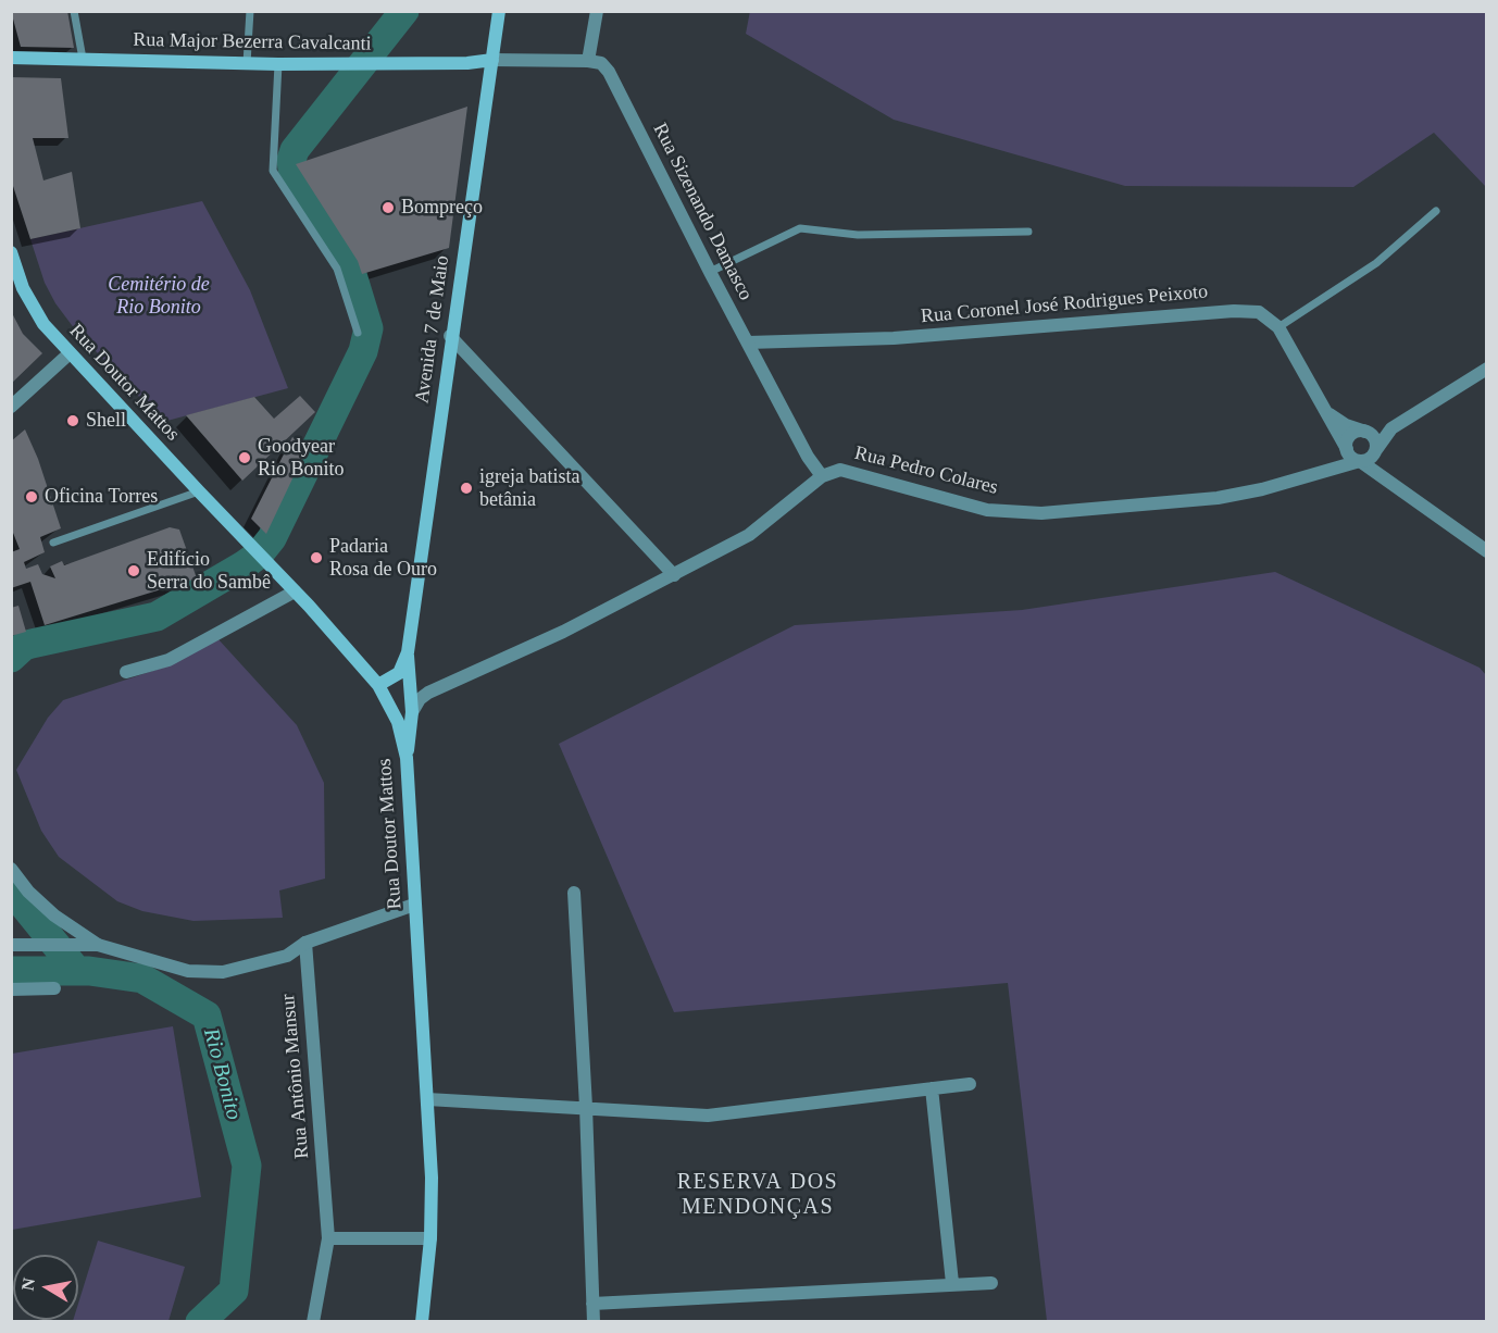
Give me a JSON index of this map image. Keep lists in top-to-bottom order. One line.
{"streets":{"main road":["Rua Major Bezerra Cavalcanti","Avenida 7 de Maio","Rua Doutor Mattos"],"street":["Rua Sizenando Damasco","Rua Coronel José Rodrigues Peixoto","Rua Pedro Colares","Rua Antônio Mansur"]},"crossings":[["Rua Major Bezerra Cavalcanti","Avenida 7 de Maio"],["Rua Sizenando Damasco","Rua Coronel José Rodrigues Peixoto"],["Rua Sizenando Damasco","Rua Pedro Colares"],["Avenida 7 de Maio","Rua Doutor Mattos"]],"districts":["RESERVA DOS MENDONÇAS"],"water":["Rio Bonito"],"parks":["Cemitério de Rio Bonito"],"places":["Bompreço","Shell","Goodyear Rio Bonito","igreja batista betânia","Oficina Torres","Padaria Rosa de Ouro","Edifício Serra do Sambê"],"north":"left"}
